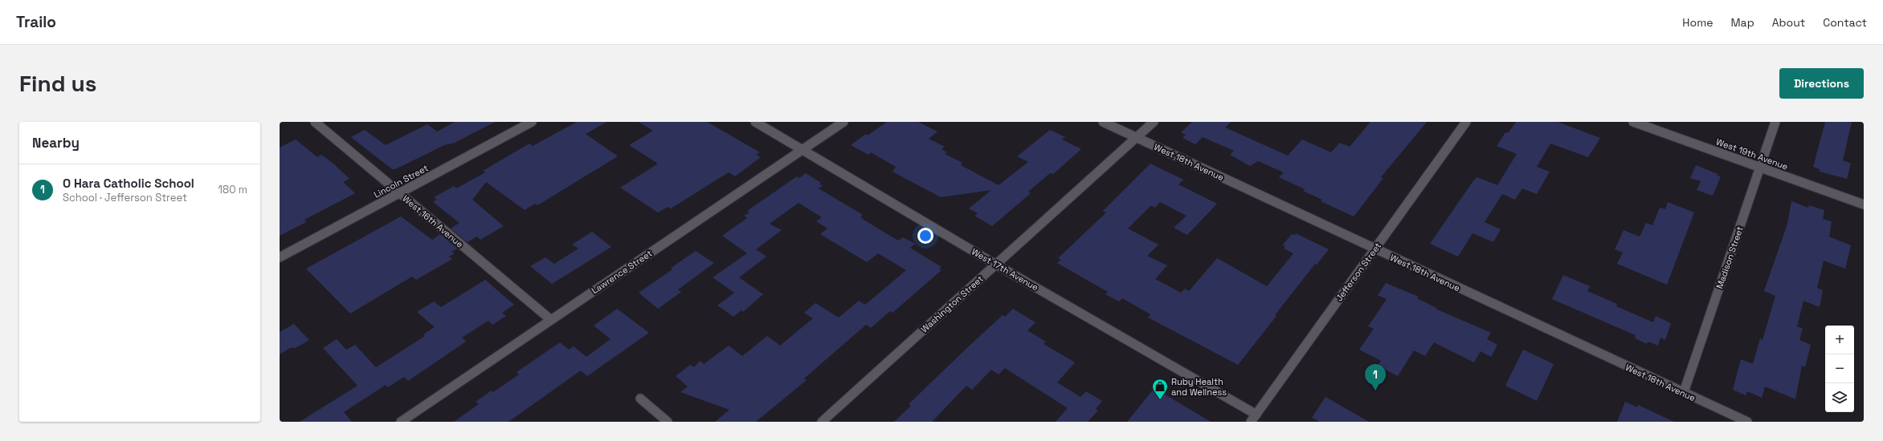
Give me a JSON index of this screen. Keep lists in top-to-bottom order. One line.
{"streets":{"street":["West 19th Avenue","West 18th Avenue","Lincoln Street","West 16th Avenue","Madison Street","West 17th Avenue","Lawrence Street","Jefferson Street","Washington Street"]},"crossings":[["West 19th Avenue","Madison Street"],["West 18th Avenue","Madison Street"],["West 18th Avenue","Jefferson Street"],["West 18th Avenue","Washington Street"],["Lincoln Street","West 16th Avenue"],["West 16th Avenue","Lawrence Street"],["West 17th Avenue","Lawrence Street"],["West 17th Avenue","Jefferson Street"],["West 17th Avenue","Washington Street"]],"places":{"shop":["Ruby Health and Wellness"]},"page":{"header":"Trailo","nav":["Home","Map","About","Contact"],"buttons":"Directions","title":"Find us","heading":"Nearby","list":[{"mark":"1","name":"O Hara Catholic School","note":"School · Jefferson Street","value":"180 m"}],"map_buttons":["+","−"],"pins":"1"}}
